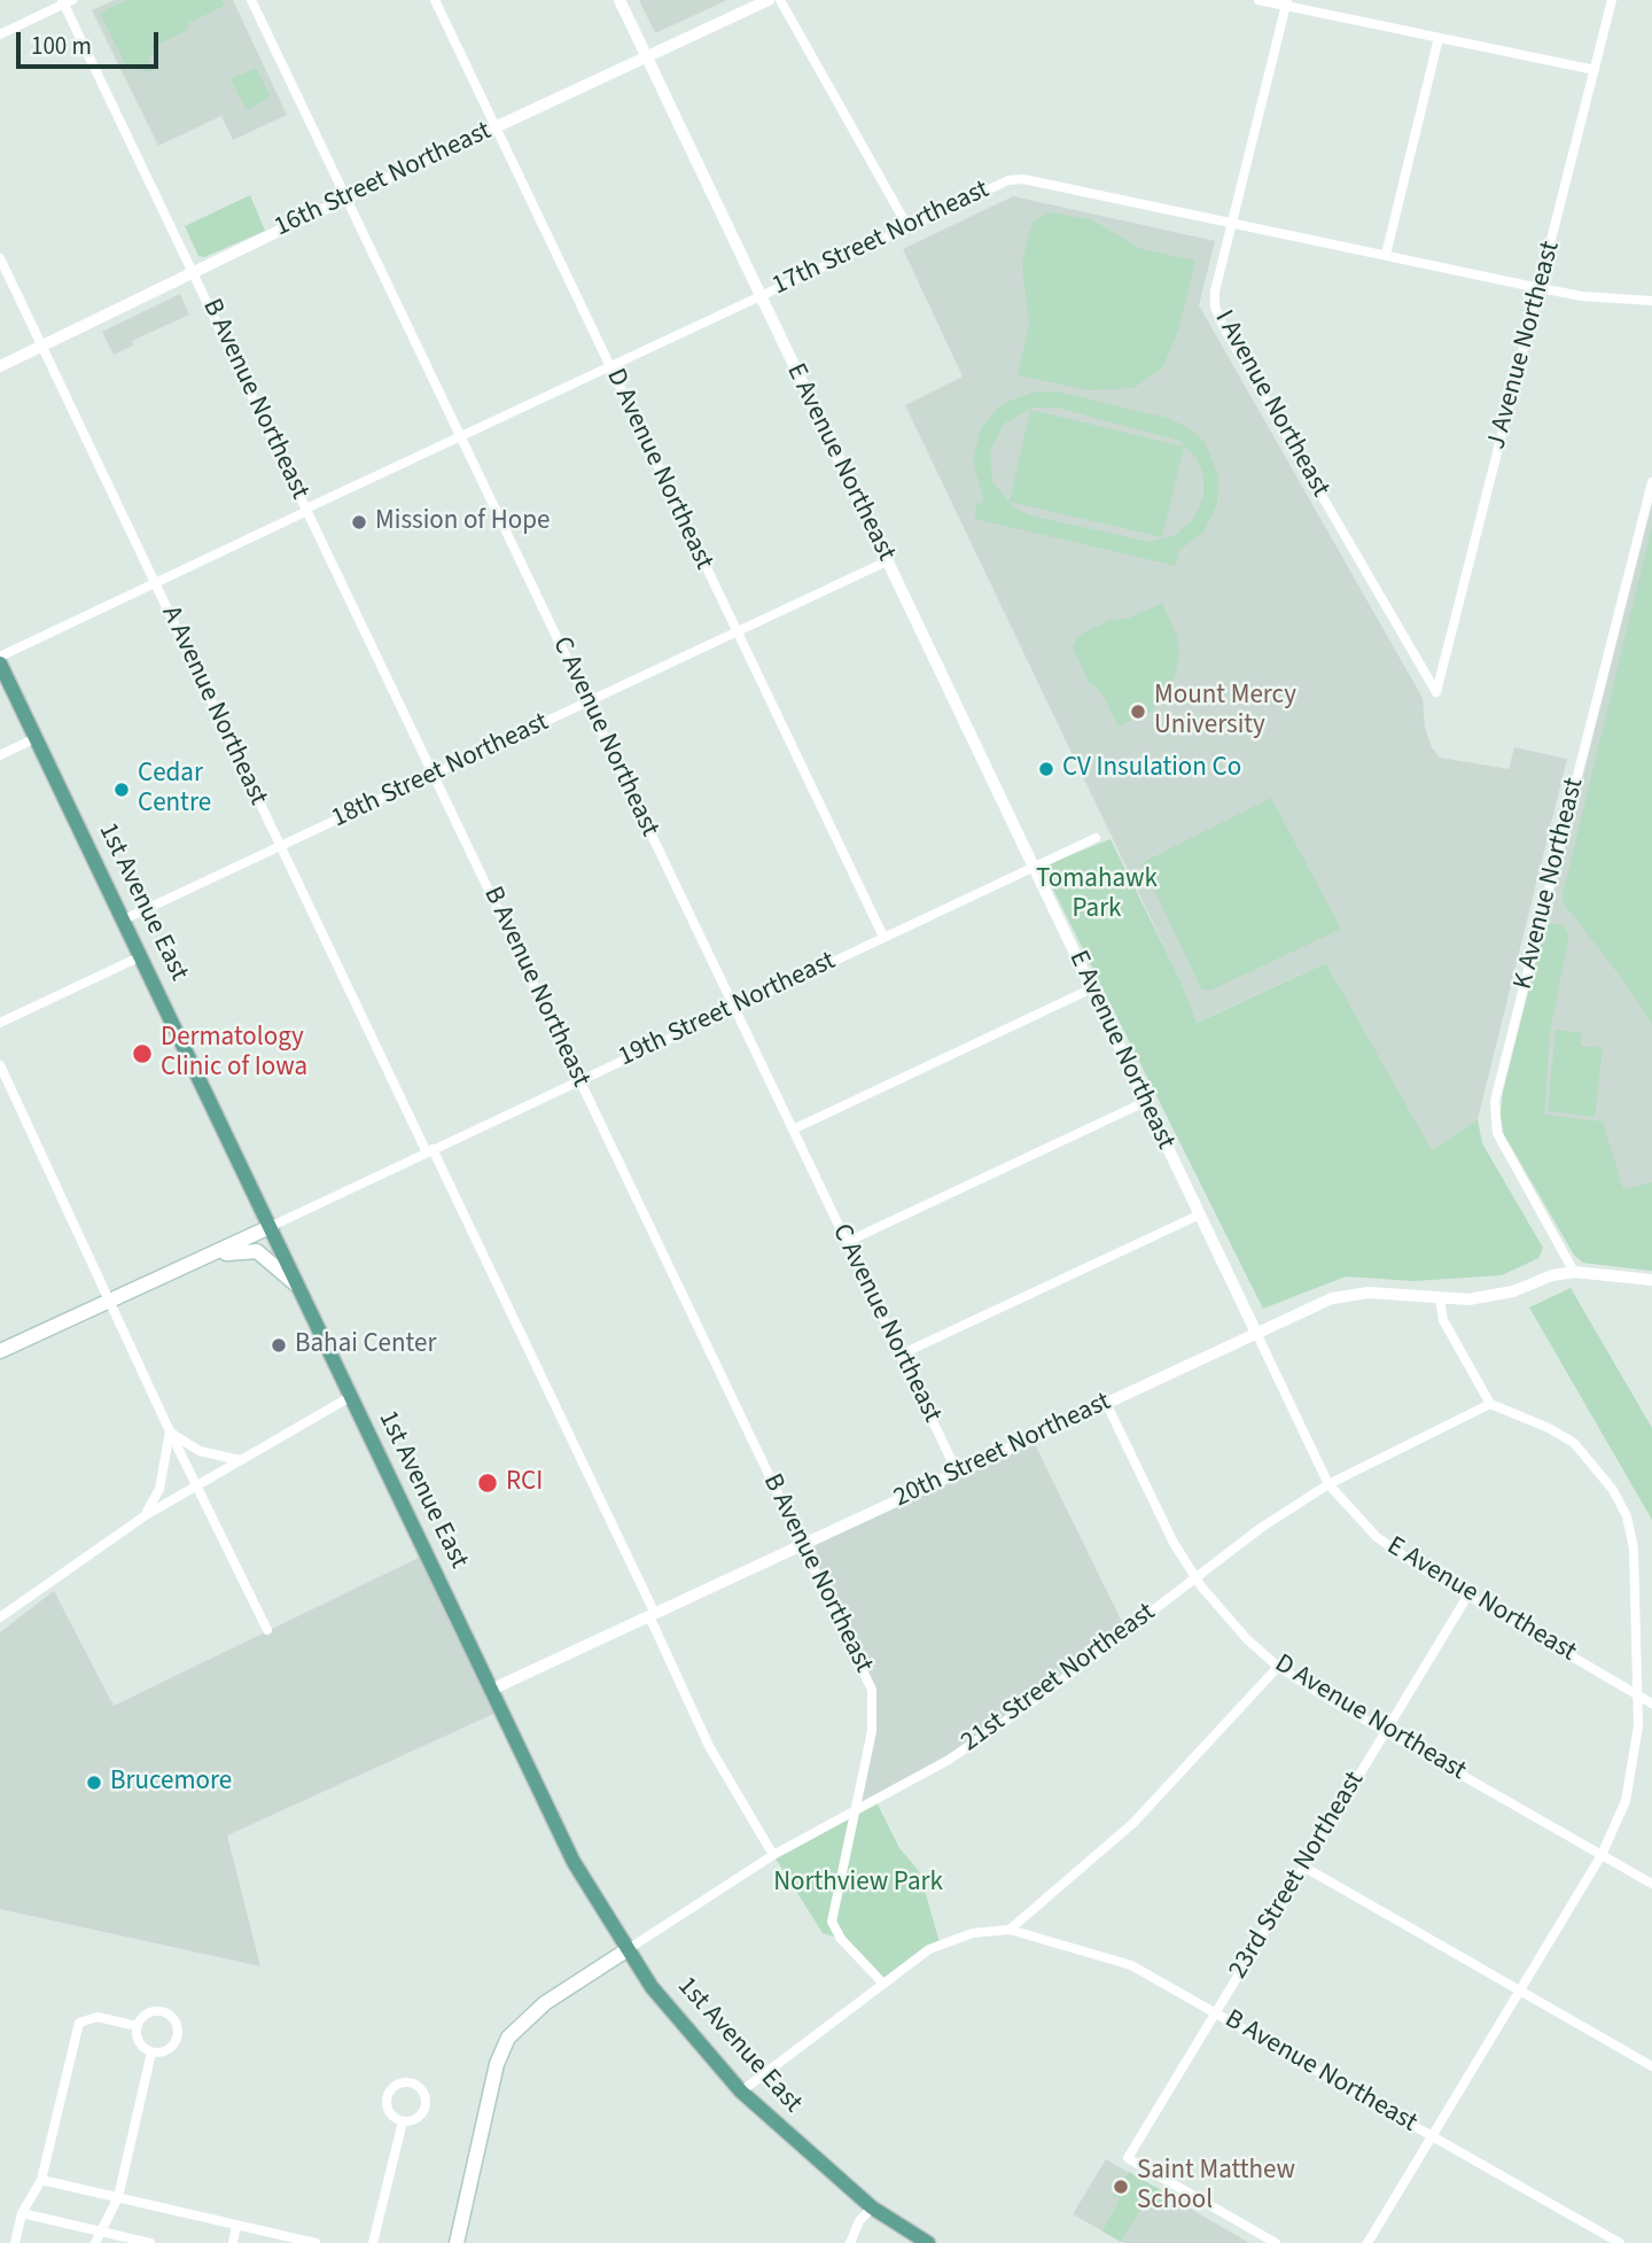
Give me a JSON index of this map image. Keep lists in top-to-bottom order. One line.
{"streets":{"main road":["1st Avenue East"],"street":["16th Street Northeast","17th Street Northeast","J Avenue Northeast","B Avenue Northeast","I Avenue Northeast","E Avenue Northeast","D Avenue Northeast","A Avenue Northeast","C Avenue Northeast","18th Street Northeast","K Avenue Northeast","19th Street Northeast","20th Street Northeast","21st Street Northeast","23rd Street Northeast"]},"crossings":[["16th Street Northeast","B Avenue Northeast"],["16th Street Northeast","E Avenue Northeast"],["16th Street Northeast","D Avenue Northeast"],["16th Street Northeast","A Avenue Northeast"],["16th Street Northeast","C Avenue Northeast"],["17th Street Northeast","J Avenue Northeast"],["17th Street Northeast","B Avenue Northeast"],["17th Street Northeast","I Avenue Northeast"],["17th Street Northeast","E Avenue Northeast"],["17th Street Northeast","D Avenue Northeast"],["17th Street Northeast","A Avenue Northeast"],["17th Street Northeast","C Avenue Northeast"],["J Avenue Northeast","I Avenue Northeast"],["B Avenue Northeast","18th Street Northeast"],["B Avenue Northeast","19th Street Northeast"],["B Avenue Northeast","20th Street Northeast"],["B Avenue Northeast","21st Street Northeast"],["B Avenue Northeast","23rd Street Northeast"],["E Avenue Northeast","18th Street Northeast"],["E Avenue Northeast","19th Street Northeast"],["E Avenue Northeast","20th Street Northeast"],["E Avenue Northeast","21st Street Northeast"],["E Avenue Northeast","23rd Street Northeast"],["D Avenue Northeast","18th Street Northeast"],["D Avenue Northeast","19th Street Northeast"],["D Avenue Northeast","20th Street Northeast"],["D Avenue Northeast","21st Street Northeast"],["D Avenue Northeast","23rd Street Northeast"],["A Avenue Northeast","18th Street Northeast"],["A Avenue Northeast","19th Street Northeast"],["A Avenue Northeast","20th Street Northeast"],["A Avenue Northeast","21st Street Northeast"],["C Avenue Northeast","18th Street Northeast"],["C Avenue Northeast","19th Street Northeast"],["C Avenue Northeast","20th Street Northeast"],["18th Street Northeast","1st Avenue East"],["K Avenue Northeast","20th Street Northeast"],["1st Avenue East","19th Street Northeast"],["1st Avenue East","20th Street Northeast"],["1st Avenue East","21st Street Northeast"]],"parks":["Tomahawk Park","Northview Park"],"places":["Mission of Hope","Mount Mercy University","CV Insulation Co","Cedar Centre","Dermatology Clinic of Iowa","Bahai Center","RCI","Brucemore","Saint Matthew School"],"scale_bar":"100 m"}
